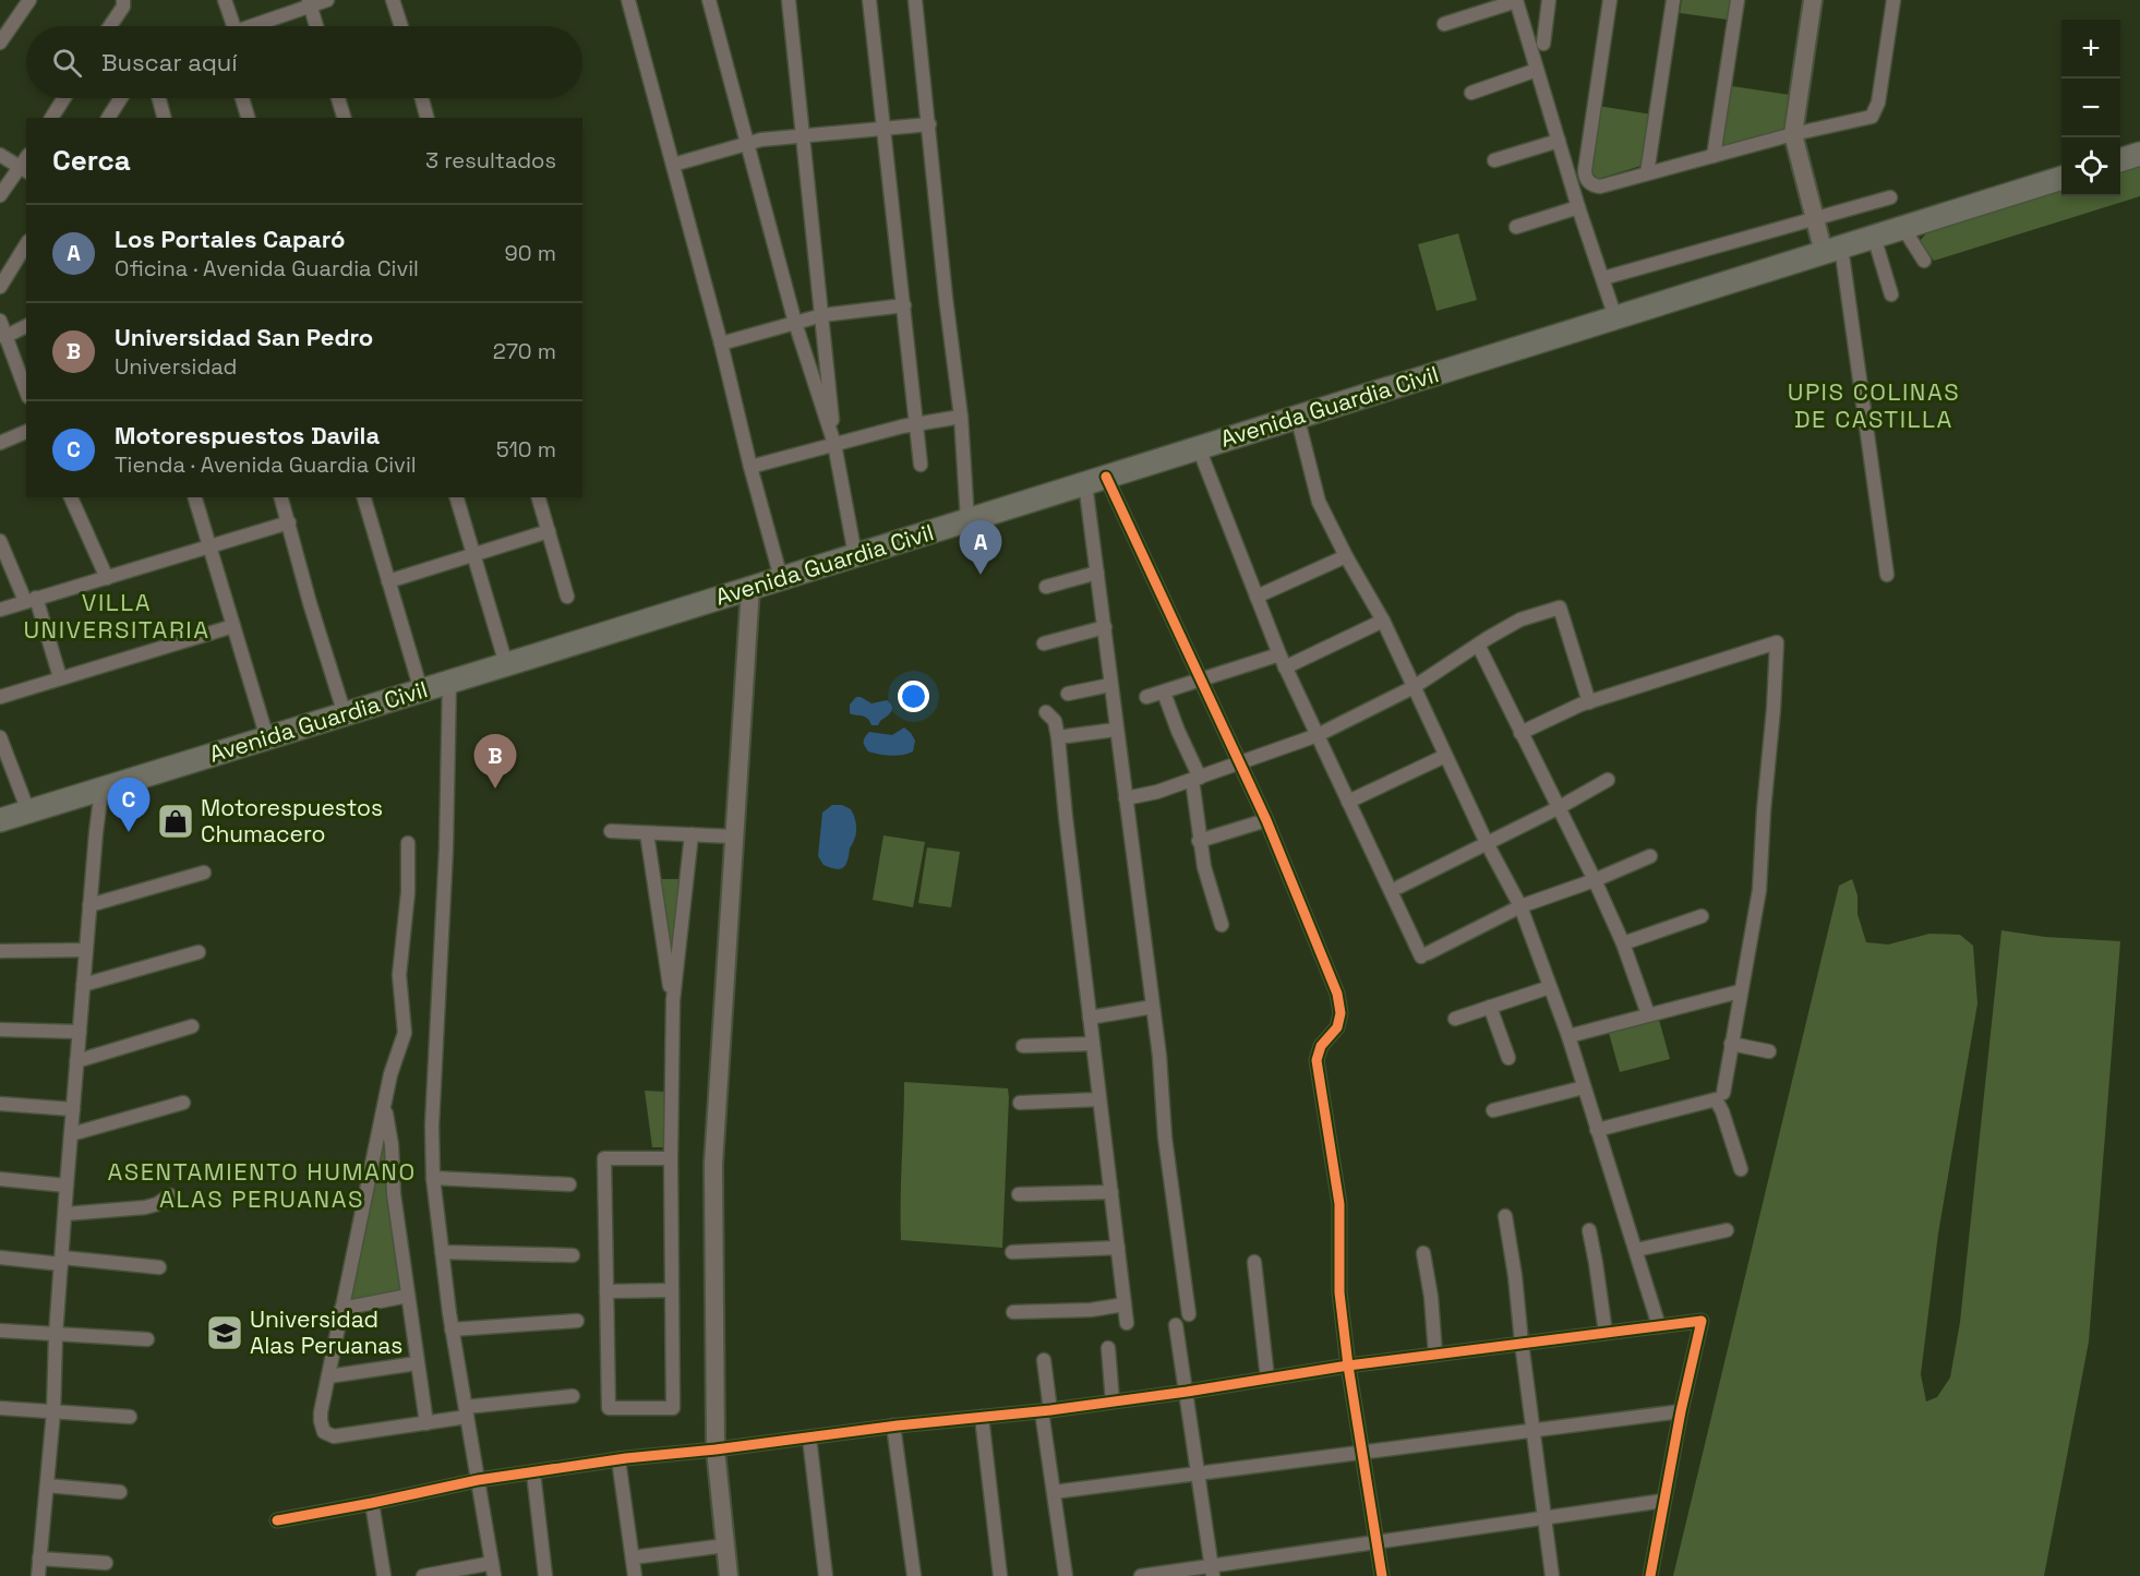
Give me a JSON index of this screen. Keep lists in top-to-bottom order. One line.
{"streets":{"highway":["Avenida Guardia Civil"]},"districts":["UPIS COLINAS DE CASTILLA","VILLA UNIVERSITARIA","ASENTAMIENTO HUMANO ALAS PERUANAS"],"places":{"shop":["Motorespuestos Chumacero"],"school or university":["Universidad Alas Peruanas"]},"page":{"map_buttons":["+","−"],"search":"Buscar aquí","heading":["Cerca","3 resultados"],"list":[{"mark":"A","name":"Los Portales Caparó","note":"Oficina · Avenida Guardia Civil","value":"90 m"},{"mark":"B","name":"Universidad San Pedro","note":"Universidad","value":"270 m"},{"mark":"C","name":"Motorespuestos Davila","note":"Tienda · Avenida Guardia Civil","value":"510 m"}],"pins":["A","B","C"]}}
